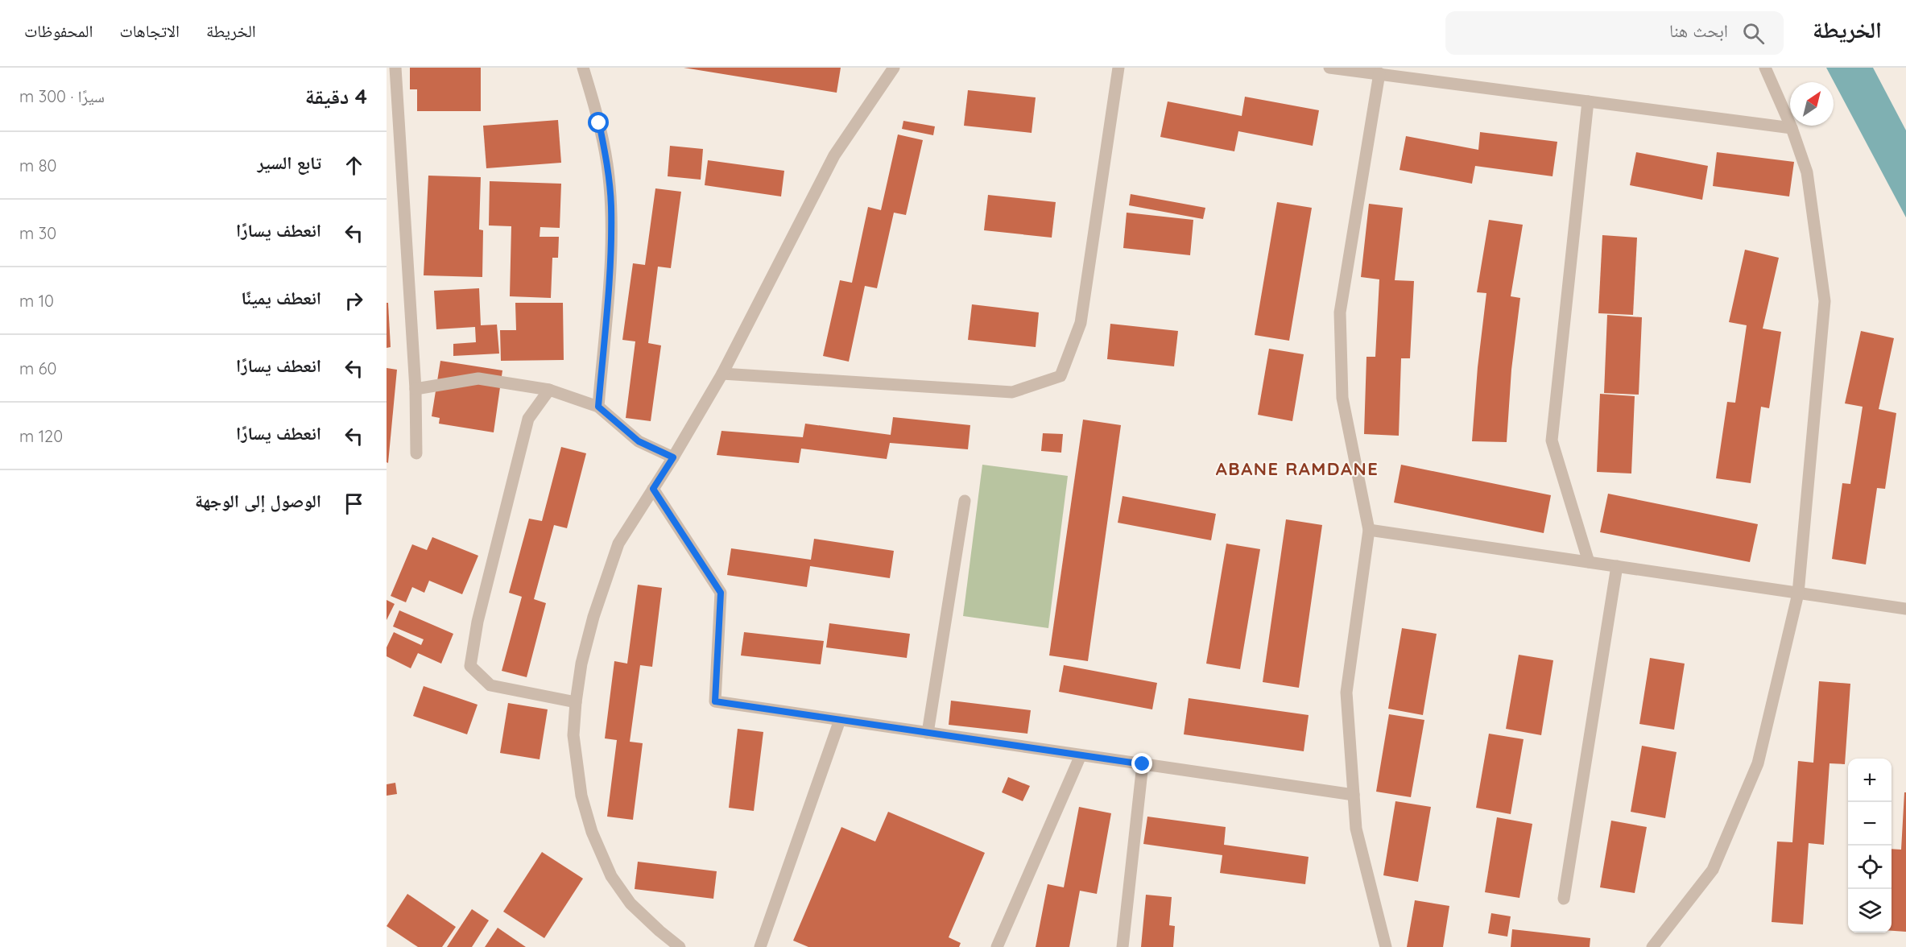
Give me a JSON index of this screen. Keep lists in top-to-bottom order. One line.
{"districts":["ABANE RAMDANE"],"north":"top right","page":{"header":"الخريطة","search":"ابحث هنا","nav":["الخريطة","الاتجاهات","المحفوظات"],"heading":["4 دقيقة","سيرًا · 300 m"],"list":[["تابع السير","80 m"],["انعطف يسارًا","30 m"],["انعطف يمينًا","10 m"],["انعطف يسارًا","60 m"],["انعطف يسارًا","120 m"],"الوصول إلى الوجهة"],"map_buttons":["+","−"]}}
